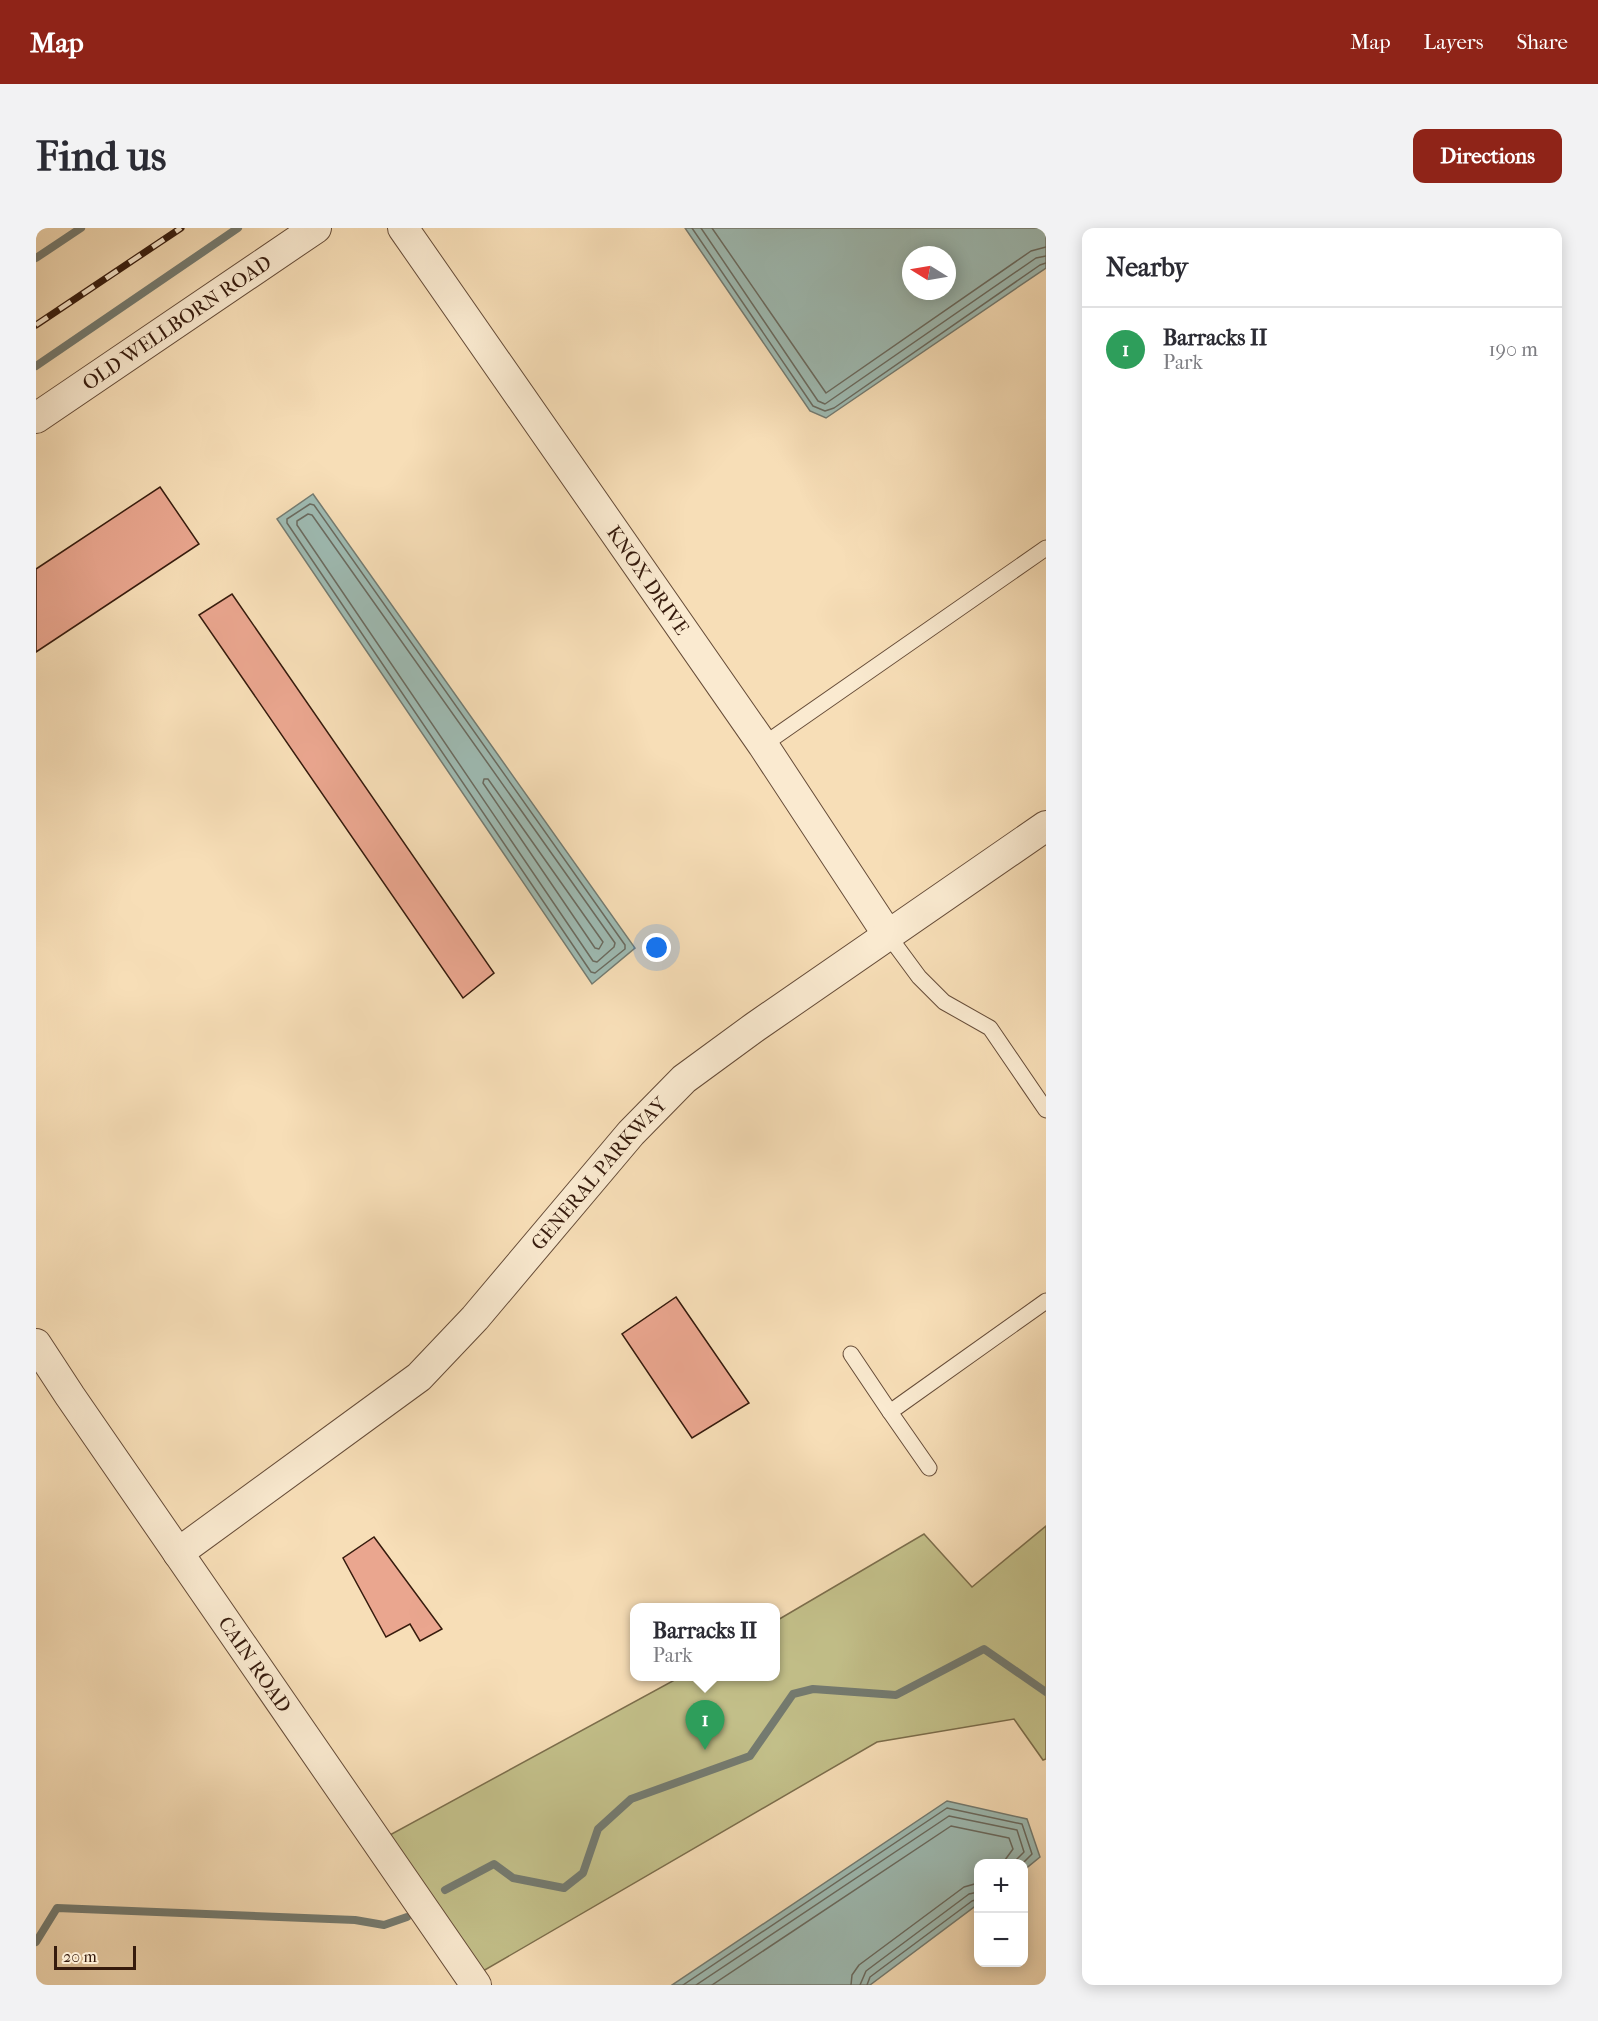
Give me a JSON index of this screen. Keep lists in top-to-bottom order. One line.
{"streets":{"street":["OLD WELLBORN ROAD","KNOX DRIVE","GENERAL PARKWAY","CAIN ROAD"]},"crossings":[["KNOX DRIVE","GENERAL PARKWAY"],["GENERAL PARKWAY","CAIN ROAD"]],"scale_bar":"20 m","north":"left","page":{"header":"Map","nav":["Map","Layers","Share"],"buttons":"Directions","title":"Find us","heading":"Nearby","list":[{"mark":"1","name":"Barracks II","note":"Park","value":"190 m"}],"popup":["Barracks II","Park"],"pins":"1","map_buttons":["+","−"],"scale":"20 m"}}
